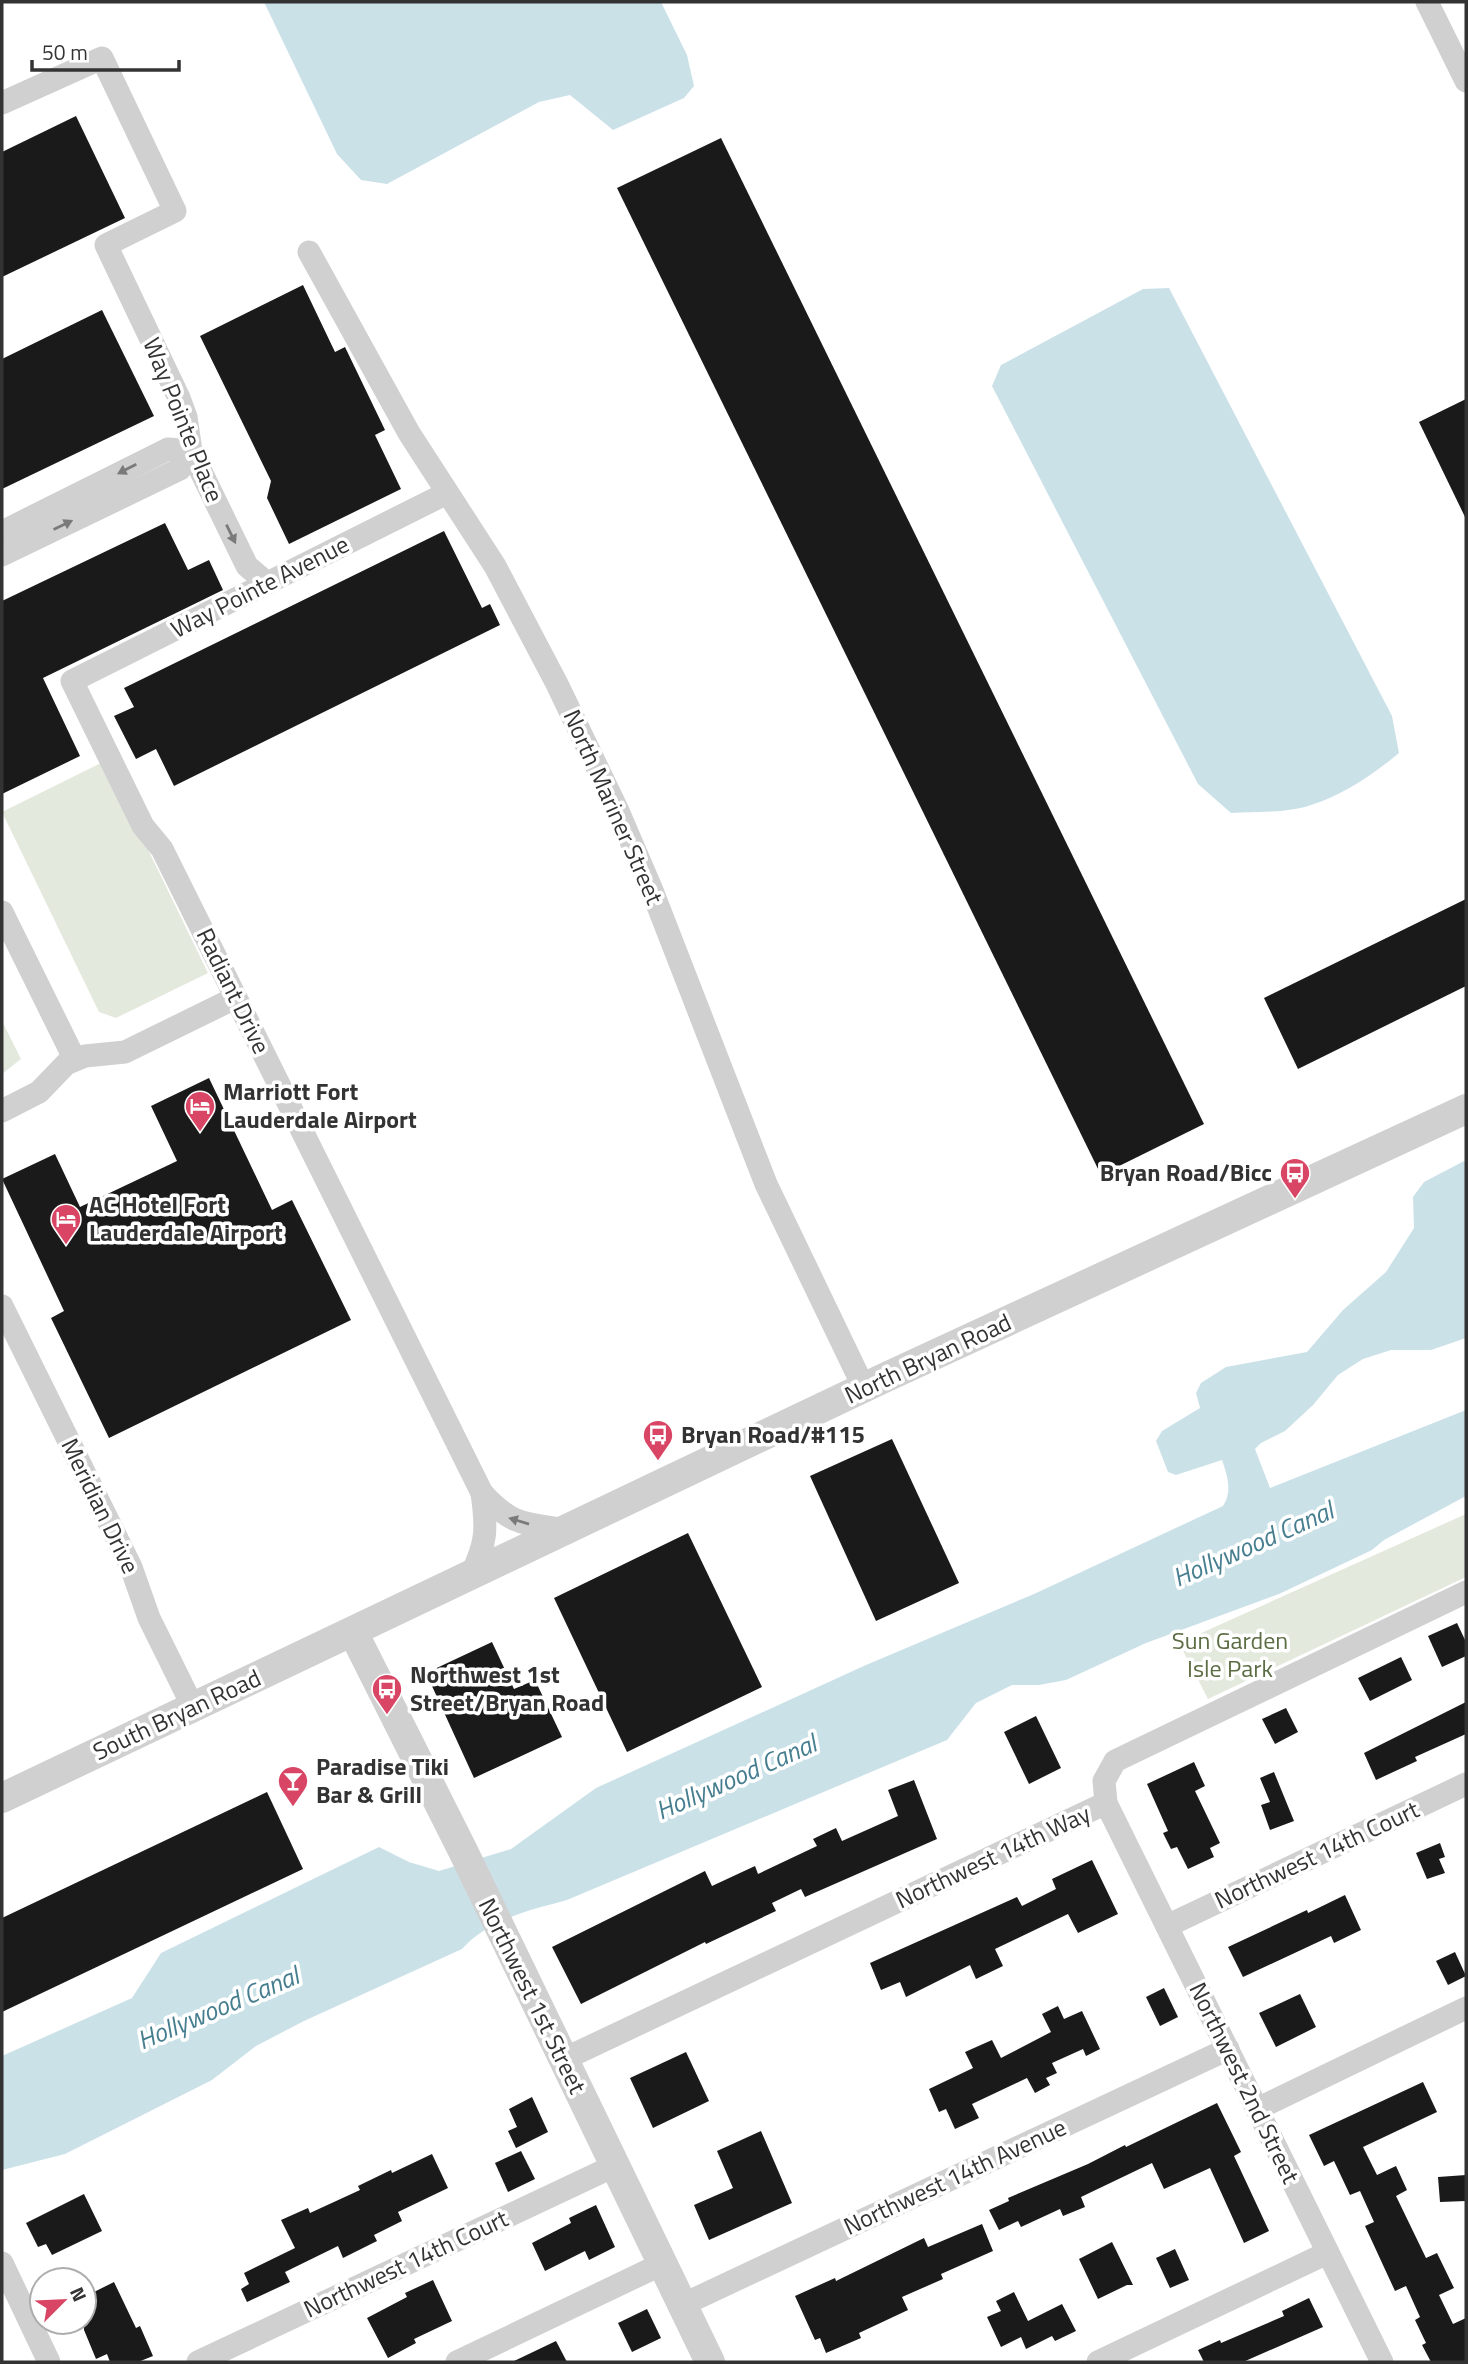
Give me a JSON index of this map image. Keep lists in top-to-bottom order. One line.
{"streets":{"street":["Way Pointe Place","Way Pointe Avenue","North Mariner Street","Radiant Drive","North Bryan Road","Meridian Drive","South Bryan Road","Northwest 14th Court","Northwest 14th Way","Northwest 1st Street","Northwest 2nd Street","Northwest 14th Avenue"]},"crossings":[["Way Pointe Place","Way Pointe Avenue"],["Way Pointe Avenue","North Mariner Street"],["Way Pointe Avenue","Radiant Drive"],["North Mariner Street","North Bryan Road"],["Radiant Drive","North Bryan Road"],["North Bryan Road","South Bryan Road"],["North Bryan Road","Northwest 1st Street"],["Meridian Drive","South Bryan Road"],["South Bryan Road","Northwest 1st Street"],["Northwest 14th Court","Northwest 1st Street"],["Northwest 14th Court","Northwest 2nd Street"],["Northwest 14th Way","Northwest 1st Street"],["Northwest 14th Way","Northwest 2nd Street"],["Northwest 1st Street","Northwest 14th Avenue"],["Northwest 2nd Street","Northwest 14th Avenue"]],"water":["Hollywood Canal"],"parks":["Sun Garden Isle Park"],"places":{"hotel":["Marriott Fort Lauderdale Airport","AC Hotel Fort Lauderdale Airport"],"bus stop":["Bryan Road/Bicc","Bryan Road/#115","Northwest 1st Street/Bryan Road"],"bar":["Paradise Tiki Bar & Grill"]},"scale_bar":"50 m","north":"top right"}
